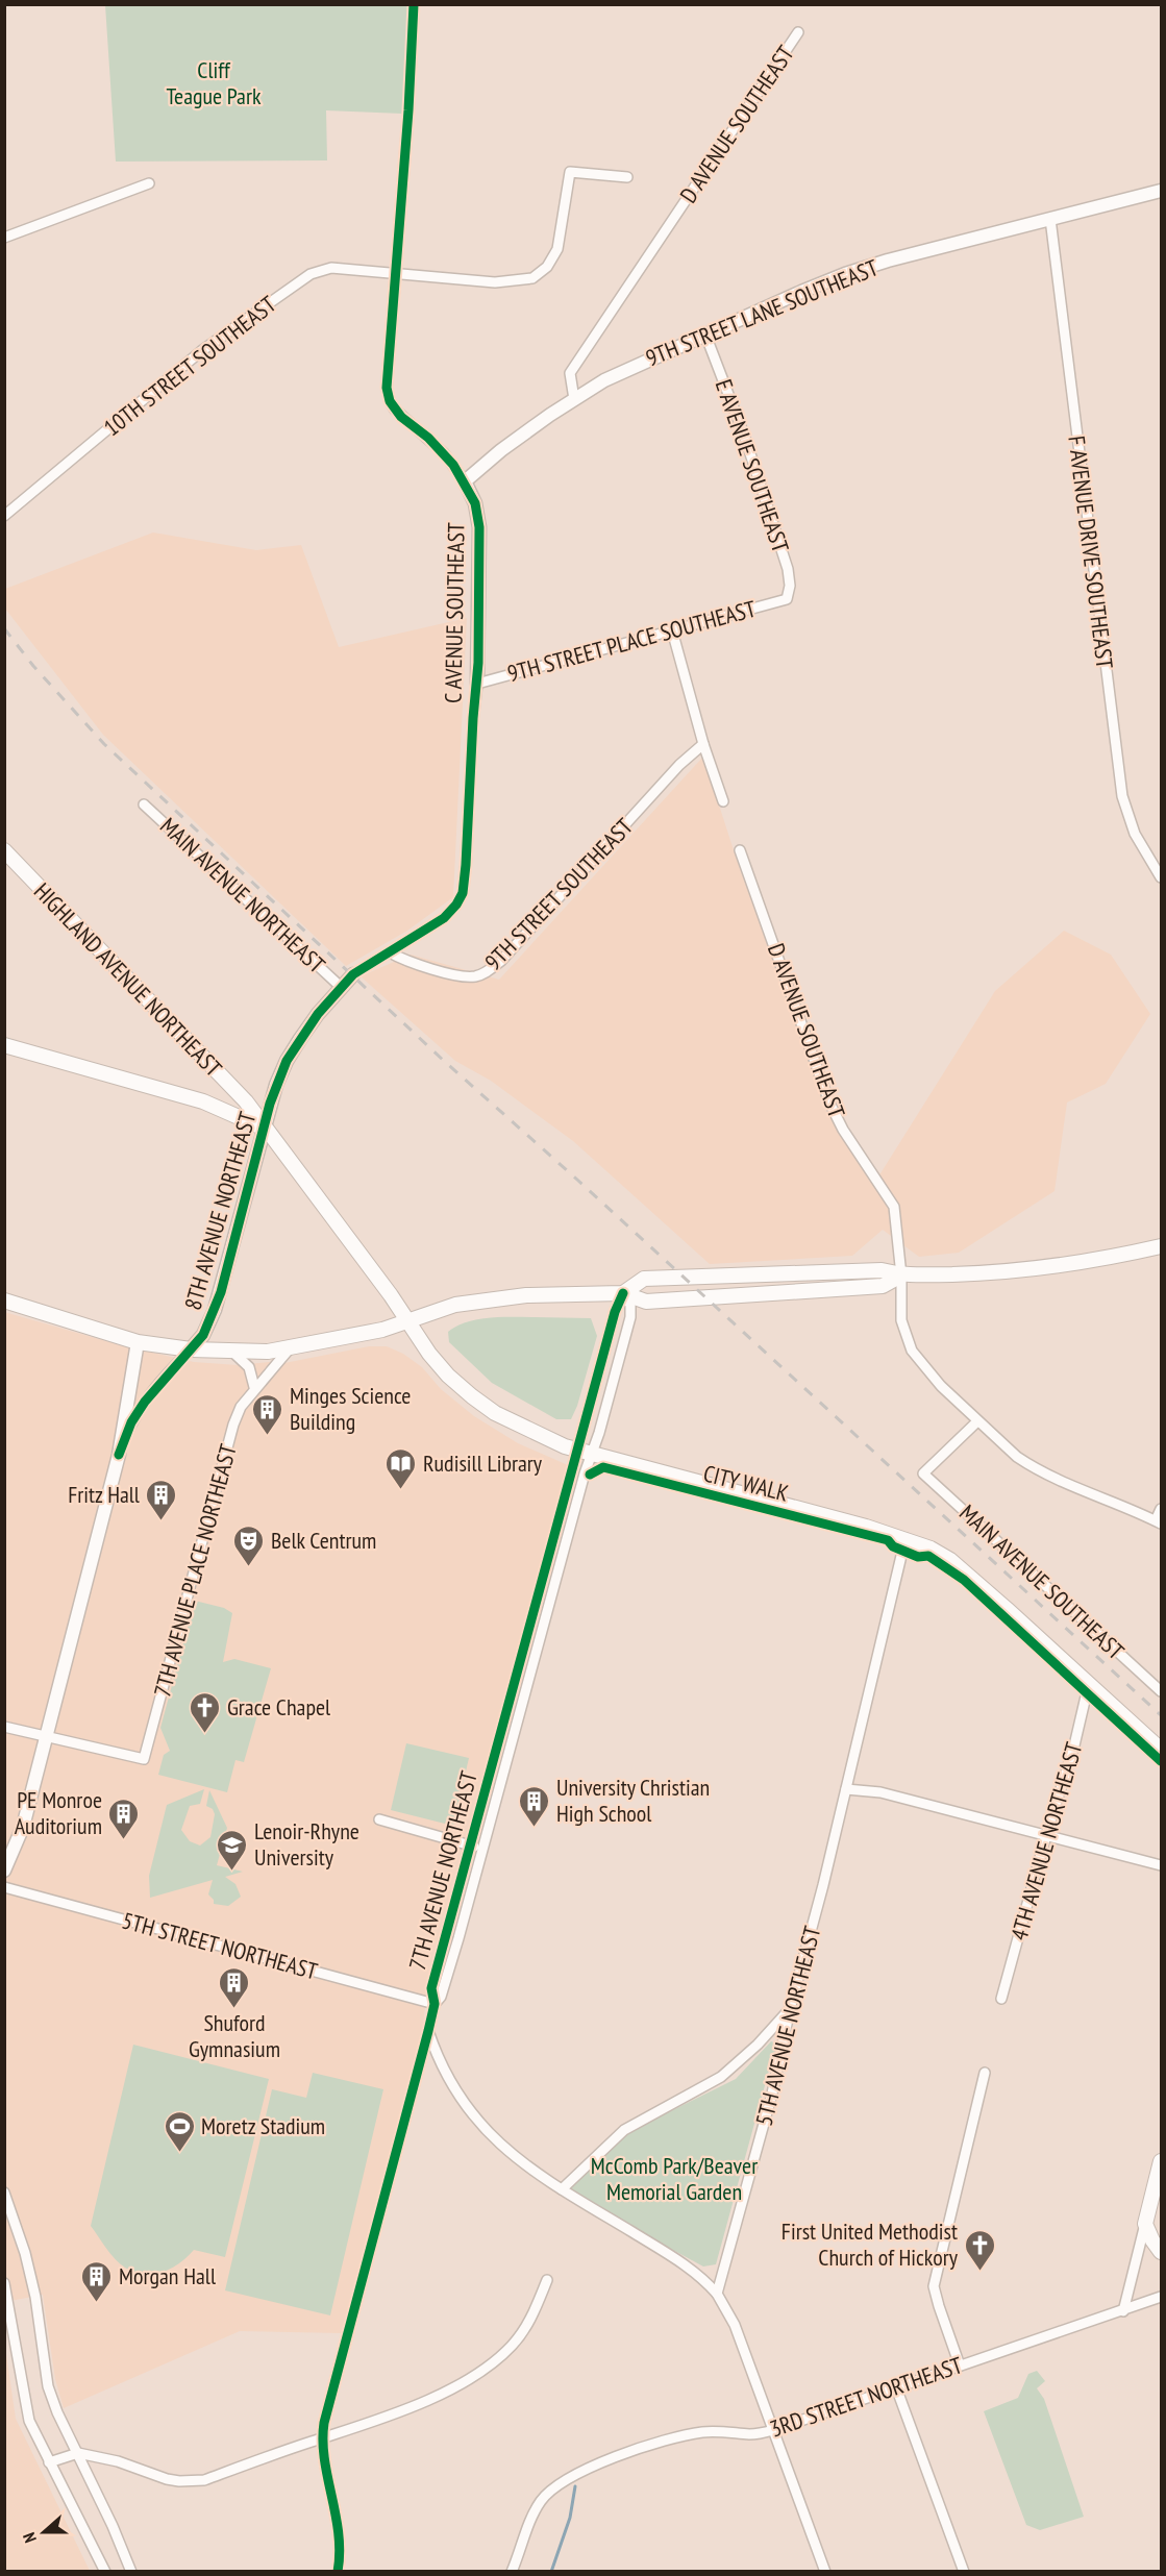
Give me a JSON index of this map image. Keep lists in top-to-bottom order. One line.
{"streets":{"main road":["HIGHLAND AVENUE NORTHEAST"],"street":["D AVENUE SOUTHEAST","9TH STREET LANE SOUTHEAST","10TH STREET SOUTHEAST","E AVENUE SOUTHEAST","F AVENUE DRIVE SOUTHEAST","C AVENUE SOUTHEAST","9TH STREET PLACE SOUTHEAST","9TH STREET SOUTHEAST","MAIN AVENUE NORTHEAST","8TH AVENUE NORTHEAST","7TH AVENUE PLACE NORTHEAST","MAIN AVENUE SOUTHEAST","4TH AVENUE NORTHEAST","7TH AVENUE NORTHEAST","5TH STREET NORTHEAST","5TH AVENUE NORTHEAST","3RD STREET NORTHEAST"],"cycle path":["CITY WALK"]},"crossings":[["D AVENUE SOUTHEAST","9TH STREET LANE SOUTHEAST"],["D AVENUE SOUTHEAST","MAIN AVENUE SOUTHEAST"],["9TH STREET LANE SOUTHEAST","E AVENUE SOUTHEAST"],["9TH STREET LANE SOUTHEAST","F AVENUE DRIVE SOUTHEAST"],["9TH STREET LANE SOUTHEAST","C AVENUE SOUTHEAST"],["10TH STREET SOUTHEAST","C AVENUE SOUTHEAST"],["E AVENUE SOUTHEAST","9TH STREET PLACE SOUTHEAST"],["C AVENUE SOUTHEAST","9TH STREET PLACE SOUTHEAST"],["C AVENUE SOUTHEAST","9TH STREET SOUTHEAST"],["C AVENUE SOUTHEAST","8TH AVENUE NORTHEAST"],["MAIN AVENUE NORTHEAST","8TH AVENUE NORTHEAST"],["HIGHLAND AVENUE NORTHEAST","8TH AVENUE NORTHEAST"],["HIGHLAND AVENUE NORTHEAST","7TH AVENUE NORTHEAST"],["HIGHLAND AVENUE NORTHEAST","5TH AVENUE NORTHEAST"],["7TH AVENUE NORTHEAST","5TH STREET NORTHEAST"]],"parks":["Cliff Teague Park","McComb Park/Beaver Memorial Garden"],"places":{"building":["Minges Science Building","Fritz Hall","University Christian High School","PE Monroe Auditorium","Shuford Gymnasium","Morgan Hall"],"library":["Rudisill Library"],"theatre":["Belk Centrum"],"church":["Grace Chapel","First United Methodist Church of Hickory"],"school or university":["Lenoir-Rhyne University"],"sports":["Moretz Stadium"]},"north":"left"}
